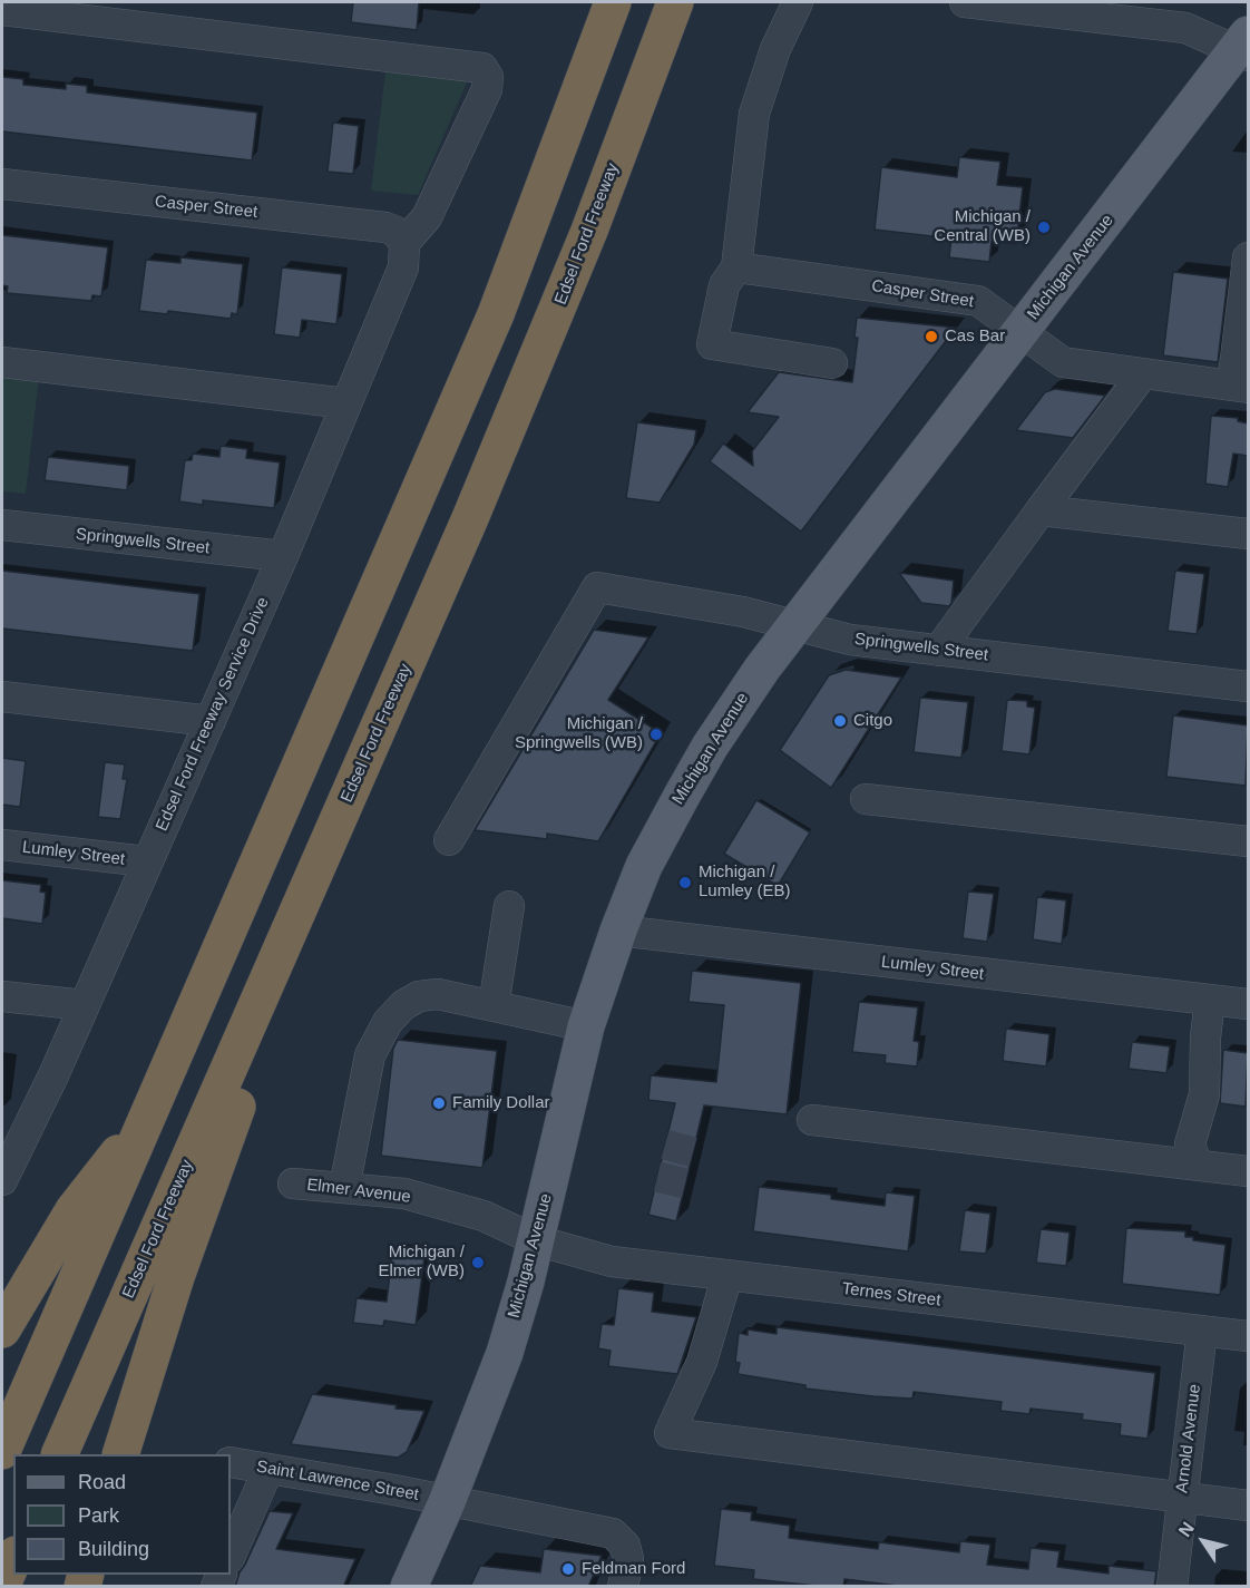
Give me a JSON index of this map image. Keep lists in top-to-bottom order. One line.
{"streets":{"highway":["Edsel Ford Freeway"],"main road":["Michigan Avenue"],"street":["Casper Street","Springwells Street","Edsel Ford Freeway Service Drive","Lumley Street","Elmer Avenue","Ternes Street","Arnold Avenue","Saint Lawrence Street"]},"crossings":[["Casper Street","Michigan Avenue"],["Casper Street","Edsel Ford Freeway Service Drive"],["Michigan Avenue","Springwells Street"],["Michigan Avenue","Lumley Street"],["Michigan Avenue","Elmer Avenue"],["Michigan Avenue","Ternes Street"],["Michigan Avenue","Saint Lawrence Street"],["Springwells Street","Edsel Ford Freeway Service Drive"],["Edsel Ford Freeway Service Drive","Lumley Street"],["Elmer Avenue","Ternes Street"],["Ternes Street","Arnold Avenue"]],"places":["Michigan / Central (WB)","Cas Bar","Citgo","Michigan / Springwells (WB)","Michigan / Lumley (EB)","Family Dollar","Michigan / Elmer (WB)","Feldman Ford"],"legend":["Road","Park","Building"],"north":"top left"}
